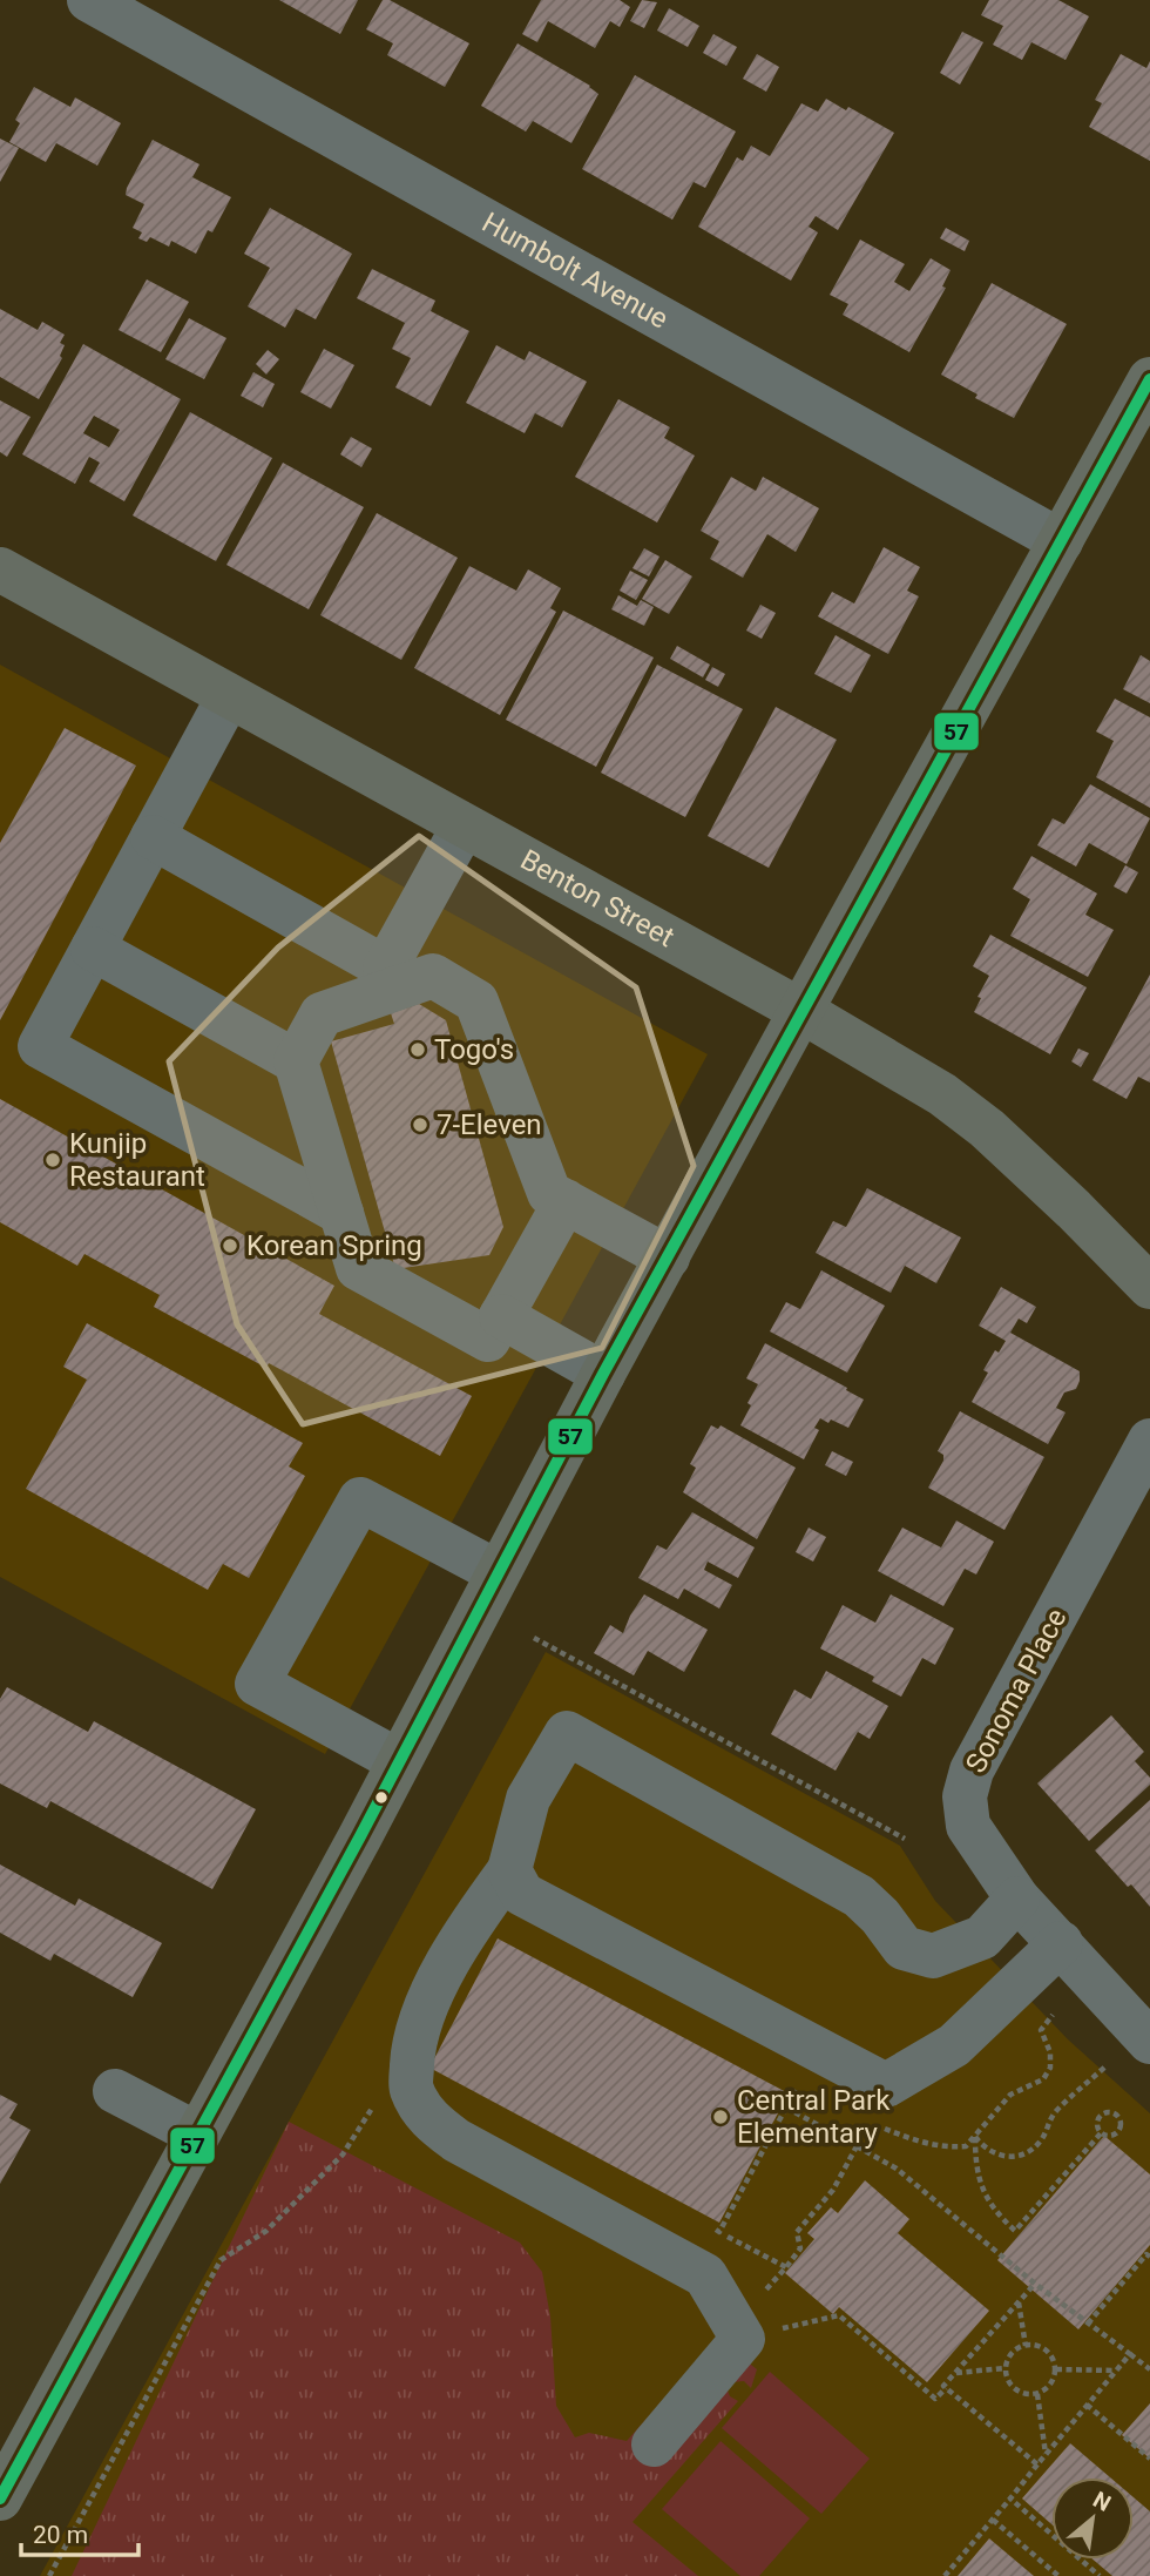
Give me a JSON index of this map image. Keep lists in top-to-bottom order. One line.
{"streets":{"main road":["Benton Street"],"street":["Humbolt Avenue","Sonoma Place"]},"places":["Togo's","7-Eleven","Kunjip Restaurant","Korean Spring","Central Park Elementary"],"lines":["transit line 57"],"scale_bar":"20 m","north":"top right"}
